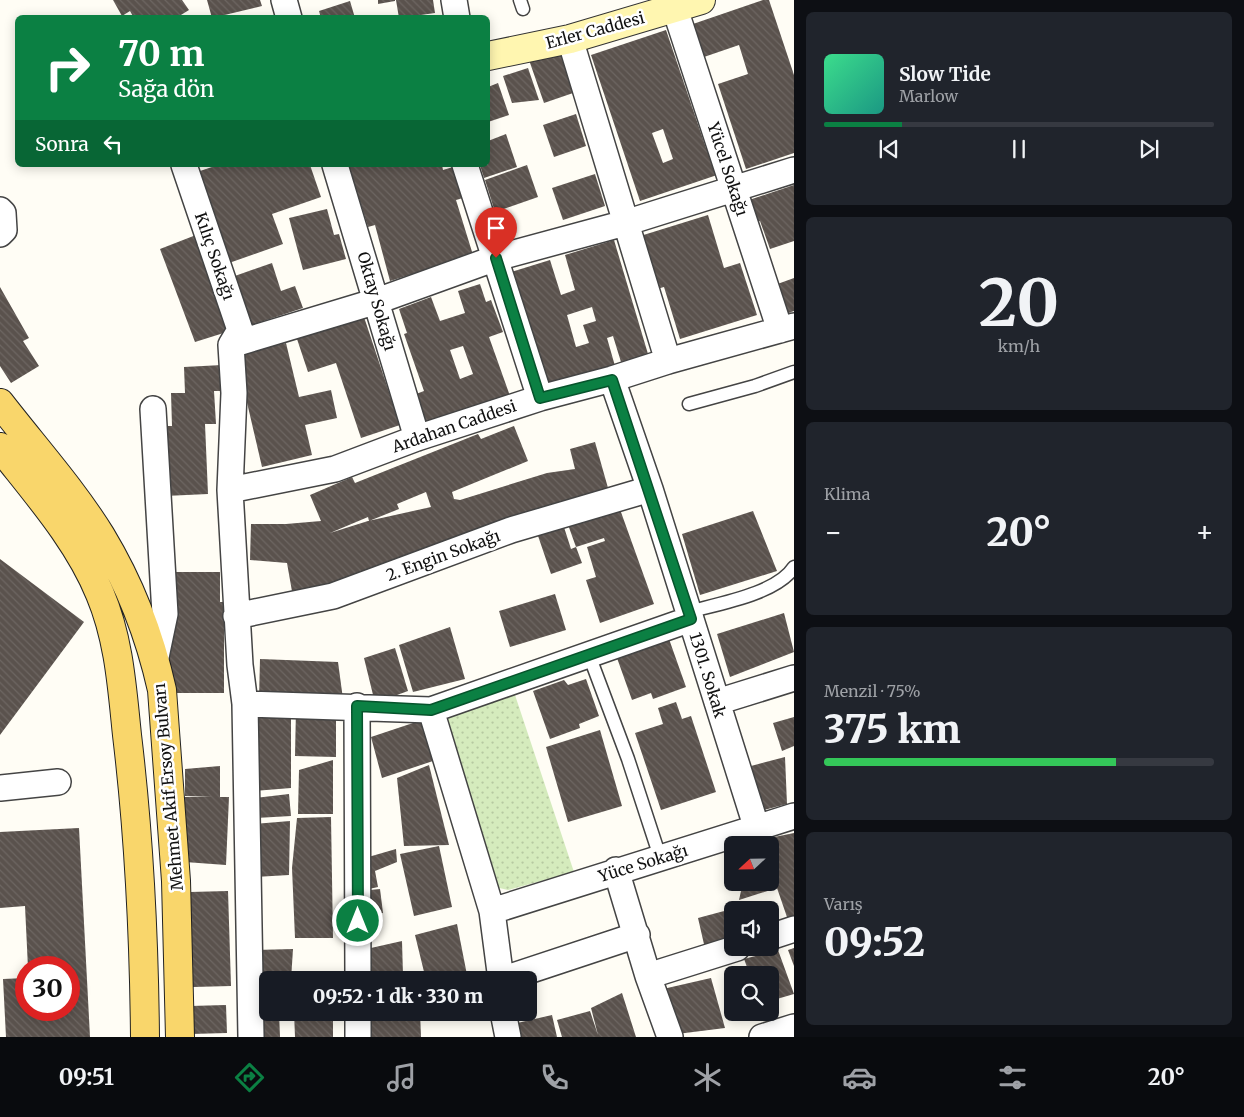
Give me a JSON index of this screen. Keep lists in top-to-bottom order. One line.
{"streets":{"main road":["Mehmet Akif Ersoy Bulvarı"],"street":["Erler Caddesi","Yücel Sokağı","Kılıç Sokağı","Oktay Sokağı","Ardahan Caddesi","2. Engin Sokağı","1301. Sokak","Yüce Sokağı"]},"crossings":[["Erler Caddesi","Yücel Sokağı"],["Yücel Sokağı","Ardahan Caddesi"],["Oktay Sokağı","Ardahan Caddesi"],["Ardahan Caddesi","1301. Sokak"],["2. Engin Sokağı","1301. Sokak"],["1301. Sokak","Yüce Sokağı"]],"north":"left","page":{"turn":["70 m","Sağa dön"],"song":["Slow Tide","Marlow"],"then":"Sonra","tile":[["20","km/h"],"Klima",["Menzil · 75%","375 km"],["Varış","09:52"]],"heat":["−","20°","+"],"limit":"30","trip":"09:52 · 1 dk · 330 m","tabs":["09:51","20°"]}}
